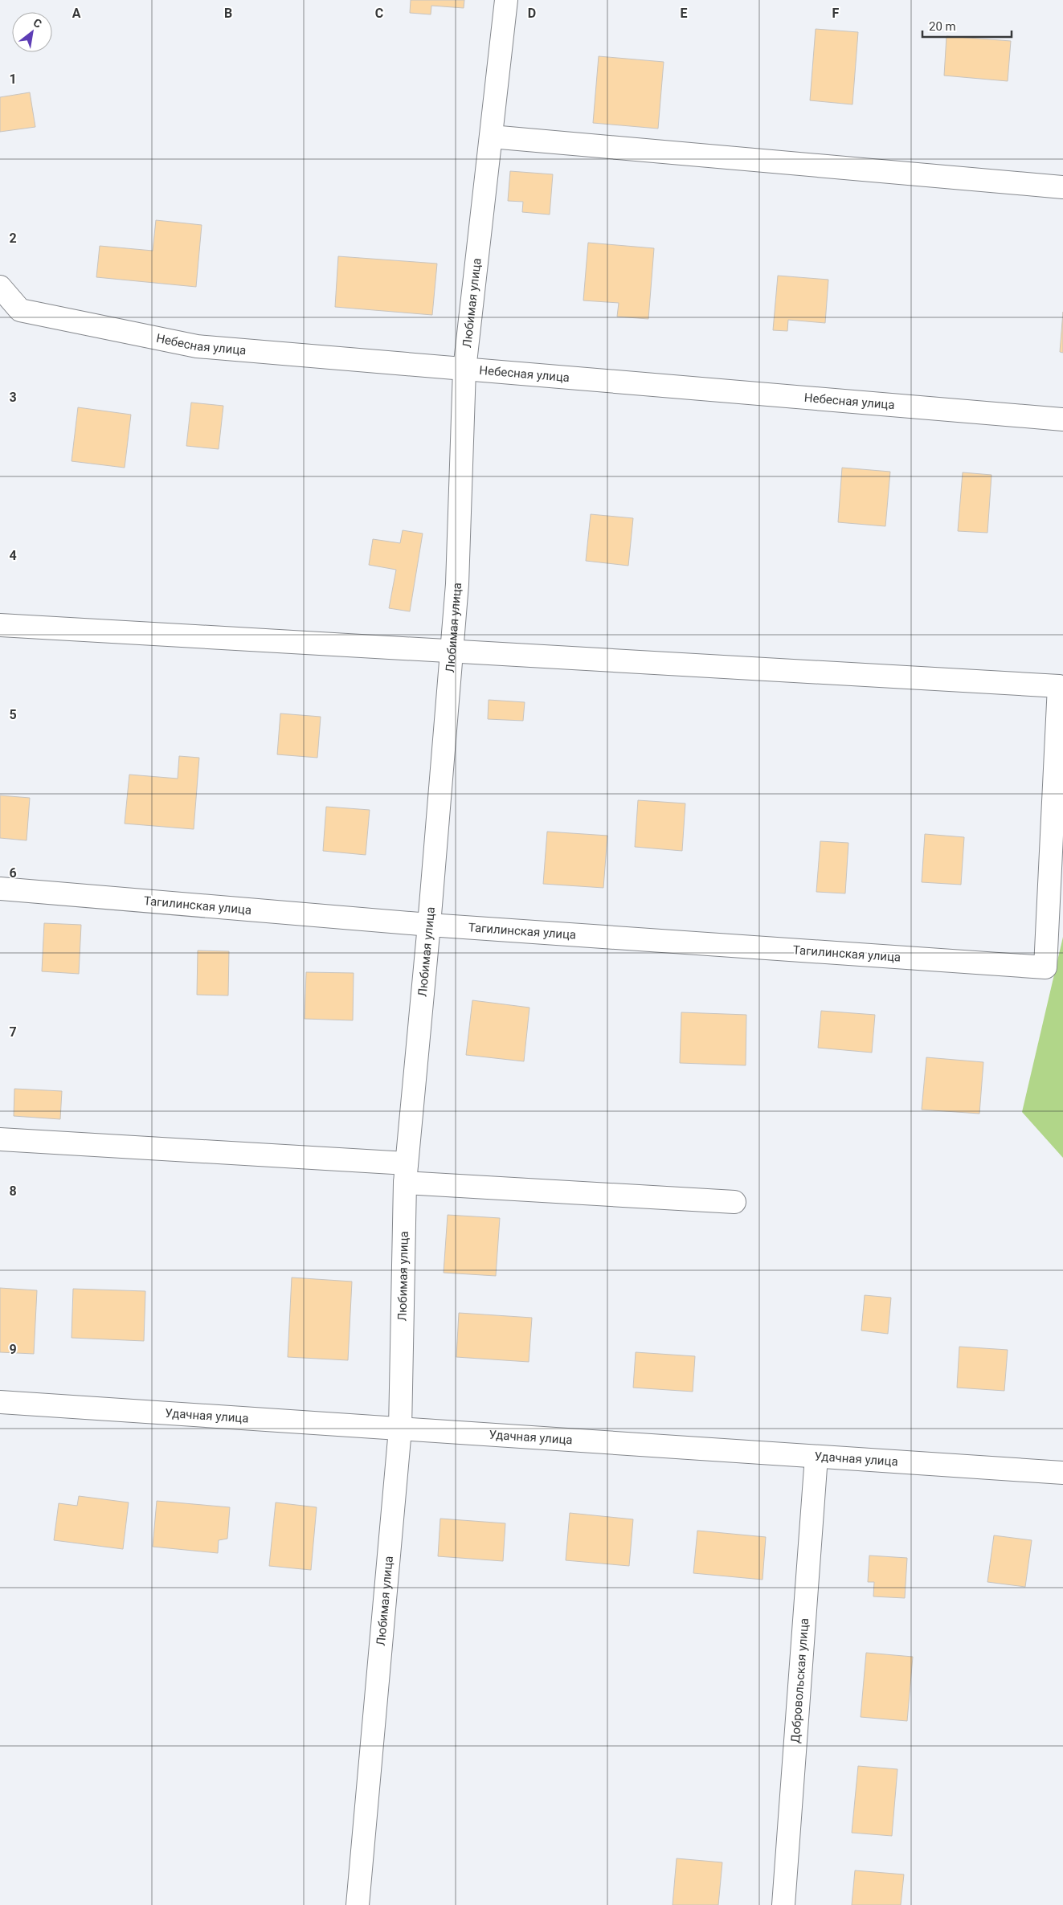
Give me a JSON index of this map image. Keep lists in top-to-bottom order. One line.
{"streets":{"street":["Любимая улица","Небесная улица","Тагилинская улица","Удачная улица","Добровольская улица"]},"crossings":[["Любимая улица","Небесная улица"],["Любимая улица","Тагилинская улица"],["Любимая улица","Удачная улица"],["Удачная улица","Добровольская улица"]],"scale_bar":"20 m","north":"top right","grid":{"columns":["A","B","C","D","E","F"],"rows":["1","2","3","4","5","6","7","8","9"]}}
